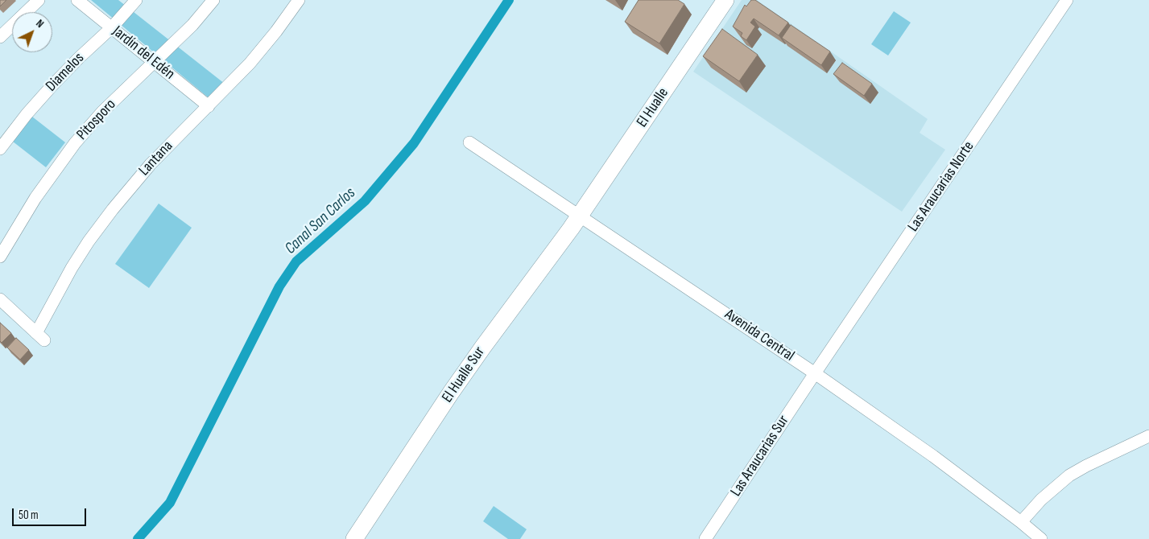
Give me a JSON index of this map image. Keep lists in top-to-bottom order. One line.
{"streets":{"street":["Jardín del Edén","Diamelos","El Hualle","Pitosporo","Lantana","Las Araucarias Norte","Avenida Central","El Hualle Sur","Las Araucarias Sur"]},"crossings":[["Jardín del Edén","Diamelos"],["Jardín del Edén","Pitosporo"],["Jardín del Edén","Lantana"],["El Hualle","Avenida Central"],["El Hualle","El Hualle Sur"],["Las Araucarias Norte","Avenida Central"],["Las Araucarias Norte","Las Araucarias Sur"],["Avenida Central","El Hualle Sur"],["Avenida Central","Las Araucarias Sur"]],"water":["Canal San Carlos"],"scale_bar":"50 m","north":"top right"}
